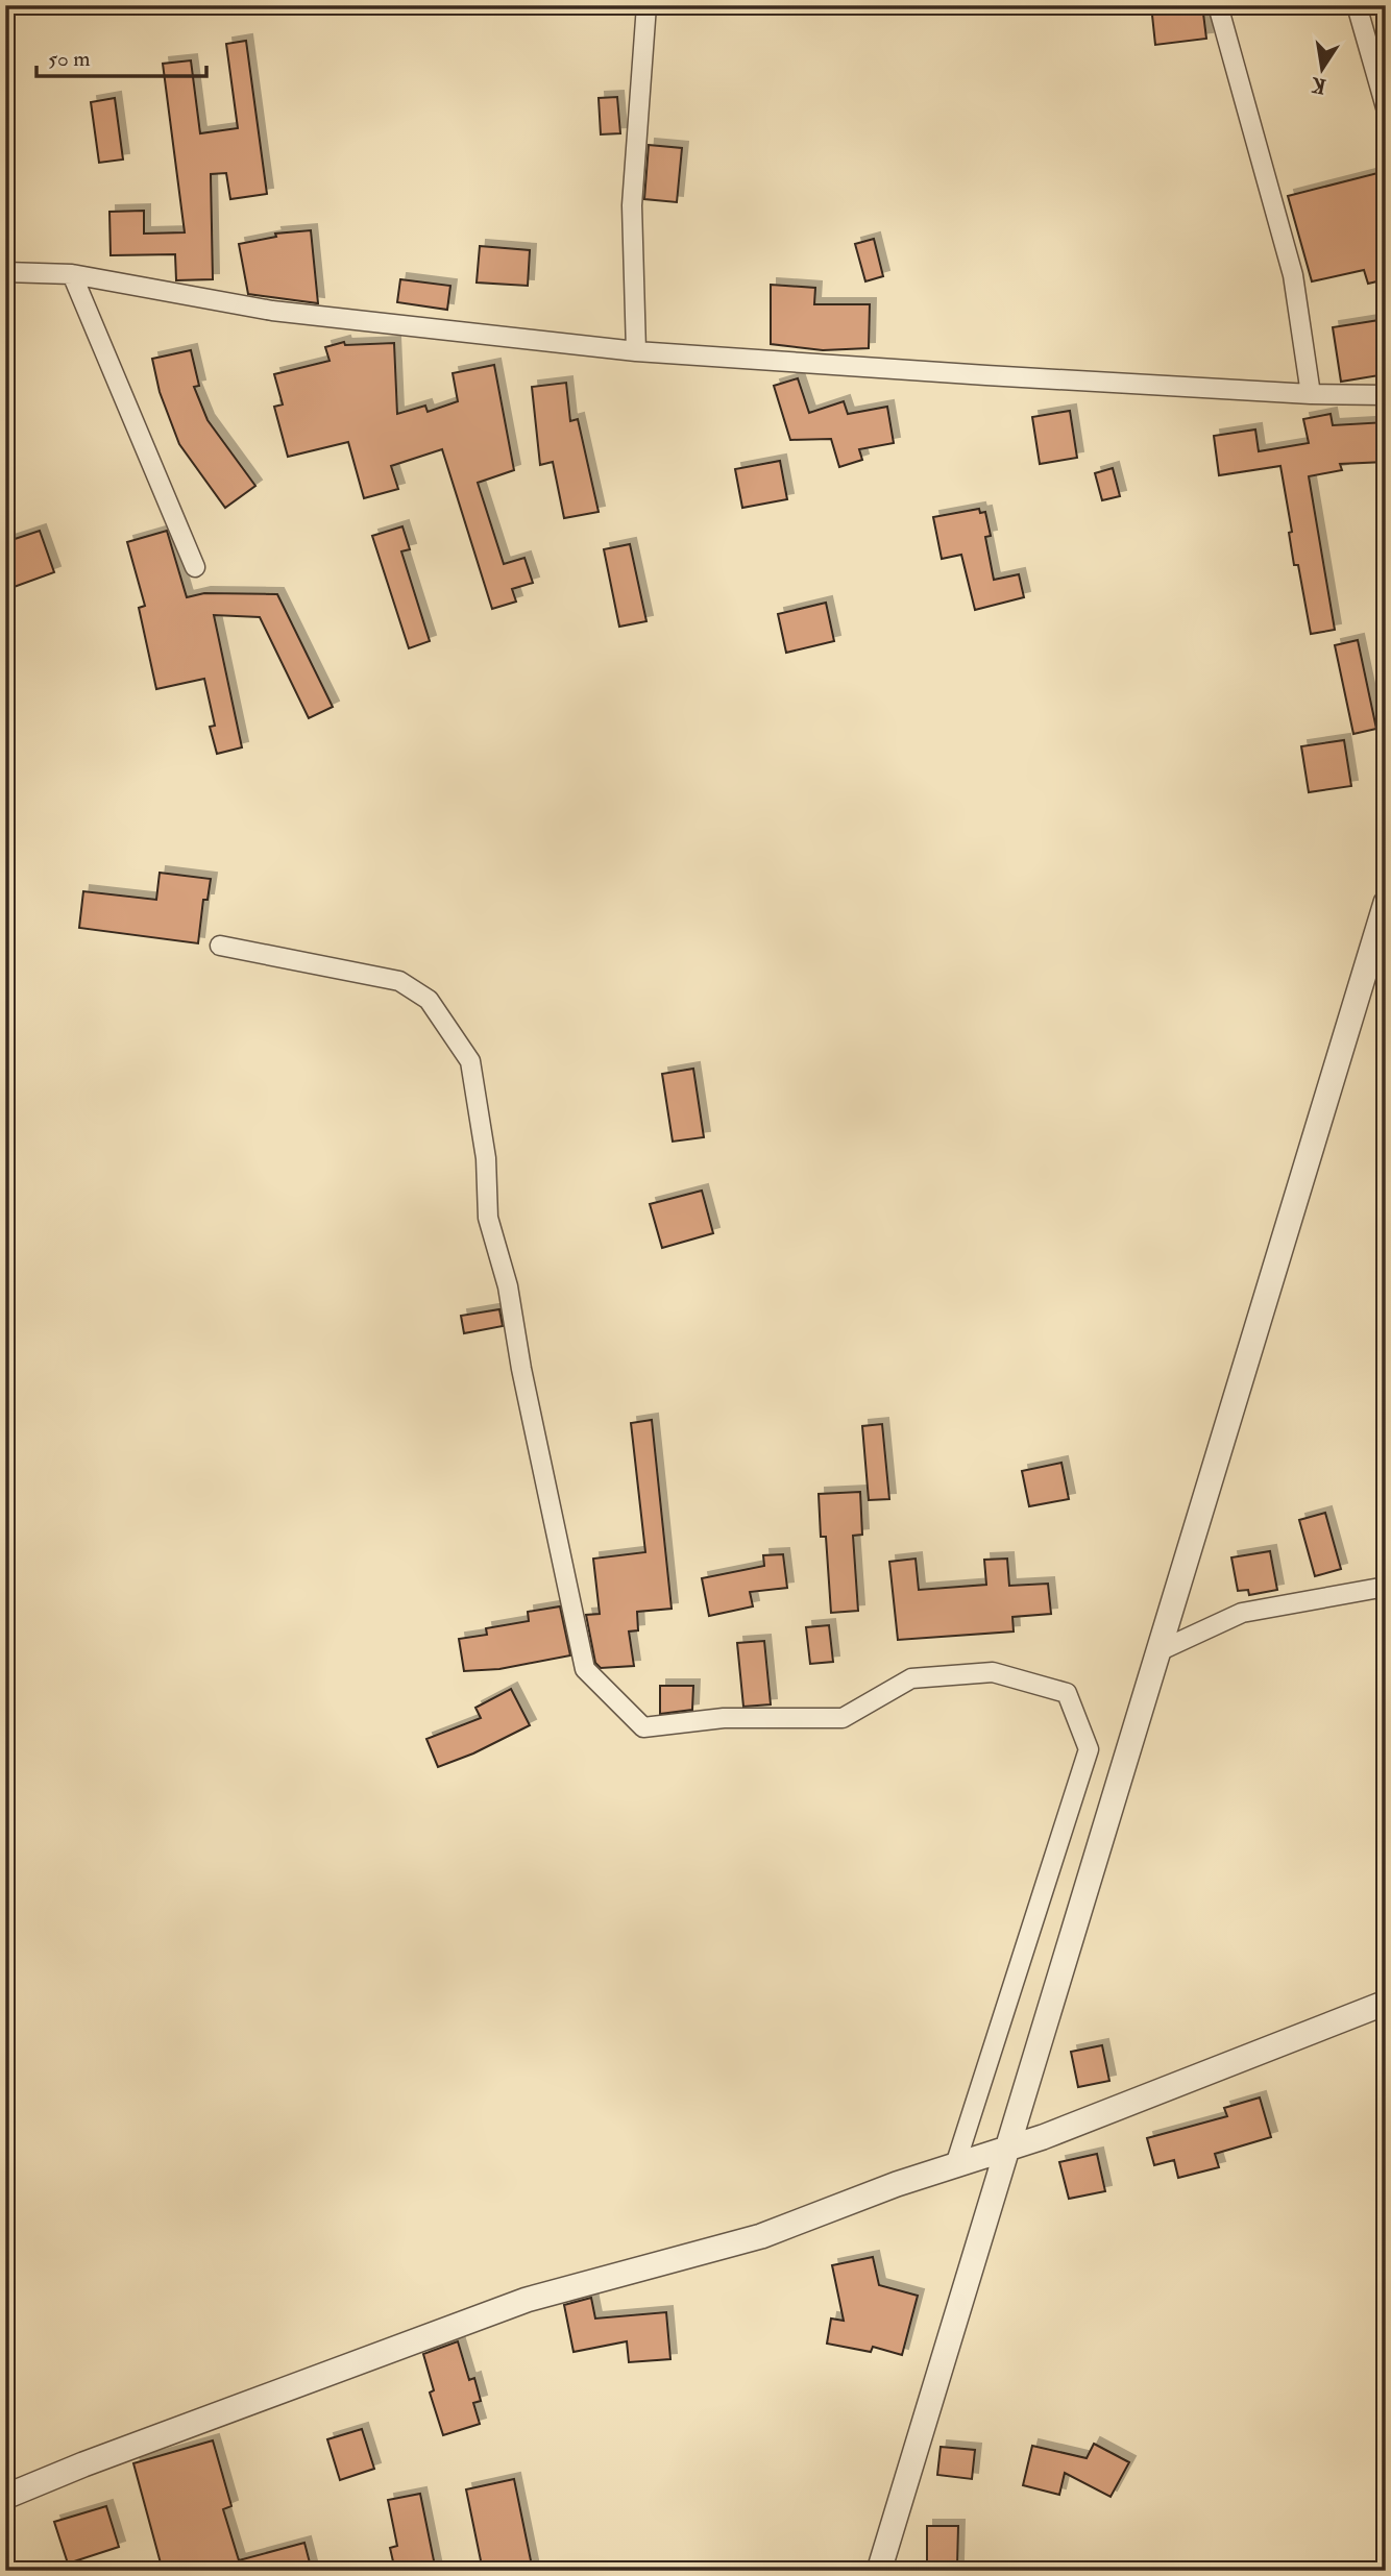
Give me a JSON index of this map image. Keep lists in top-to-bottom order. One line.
{"scale_bar":"50 m","north":"bottom"}
